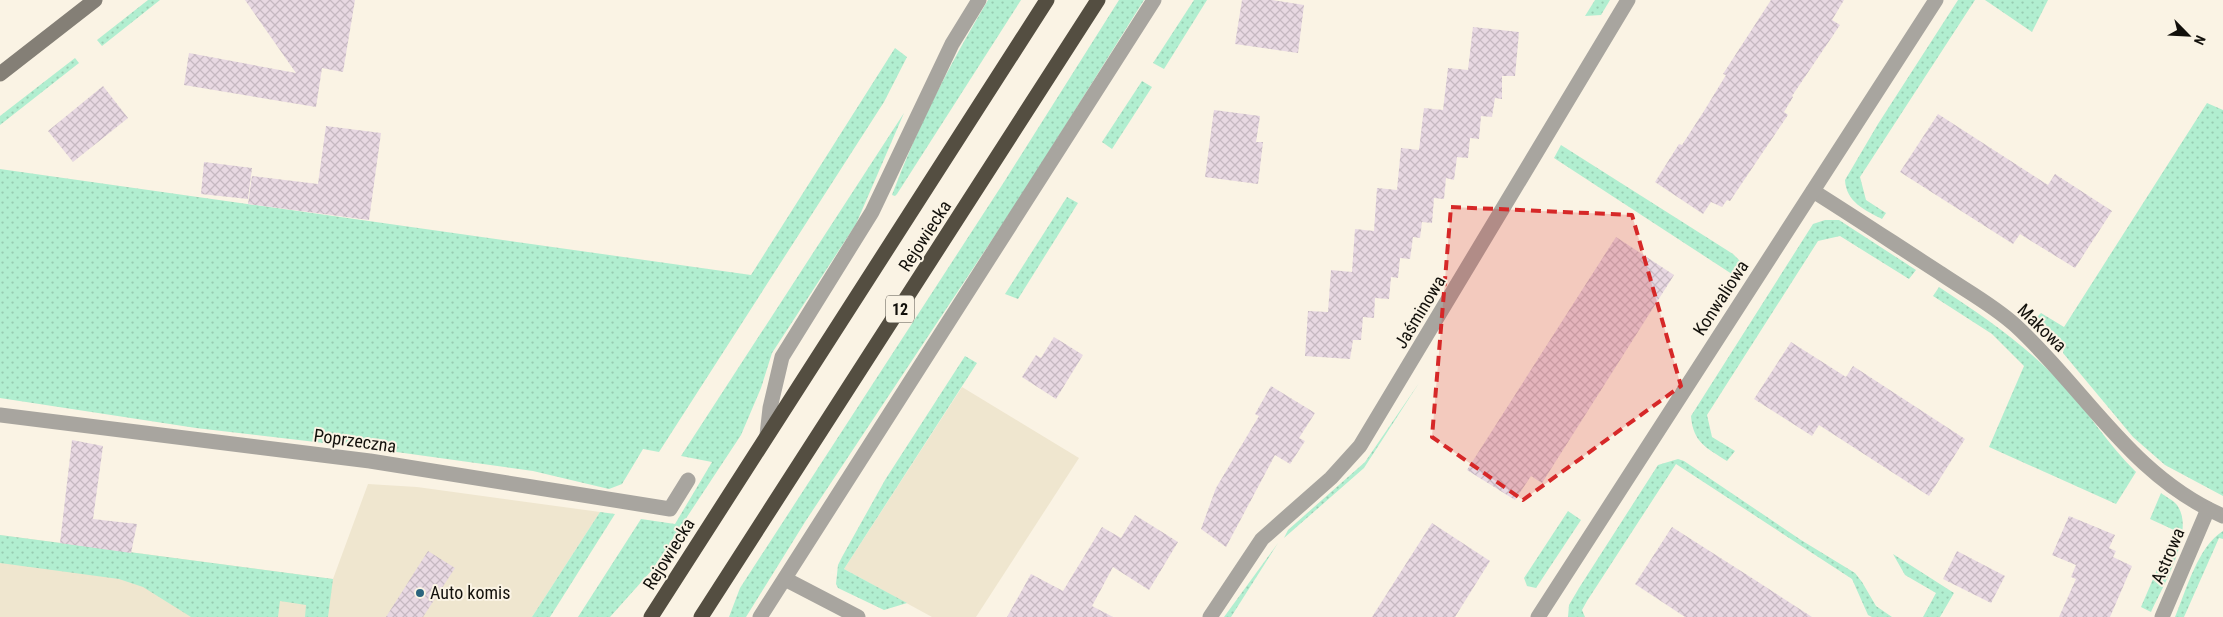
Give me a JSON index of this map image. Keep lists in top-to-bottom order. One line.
{"streets":{"highway":["Rejowiecka","12"],"street":["Konwaliowa","Jaśminowa","Makowa","Poprzeczna","Astrowa"]},"crossings":[["Konwaliowa","Makowa"],["Makowa","Astrowa"]],"places":["Auto komis"],"north":"bottom right"}
